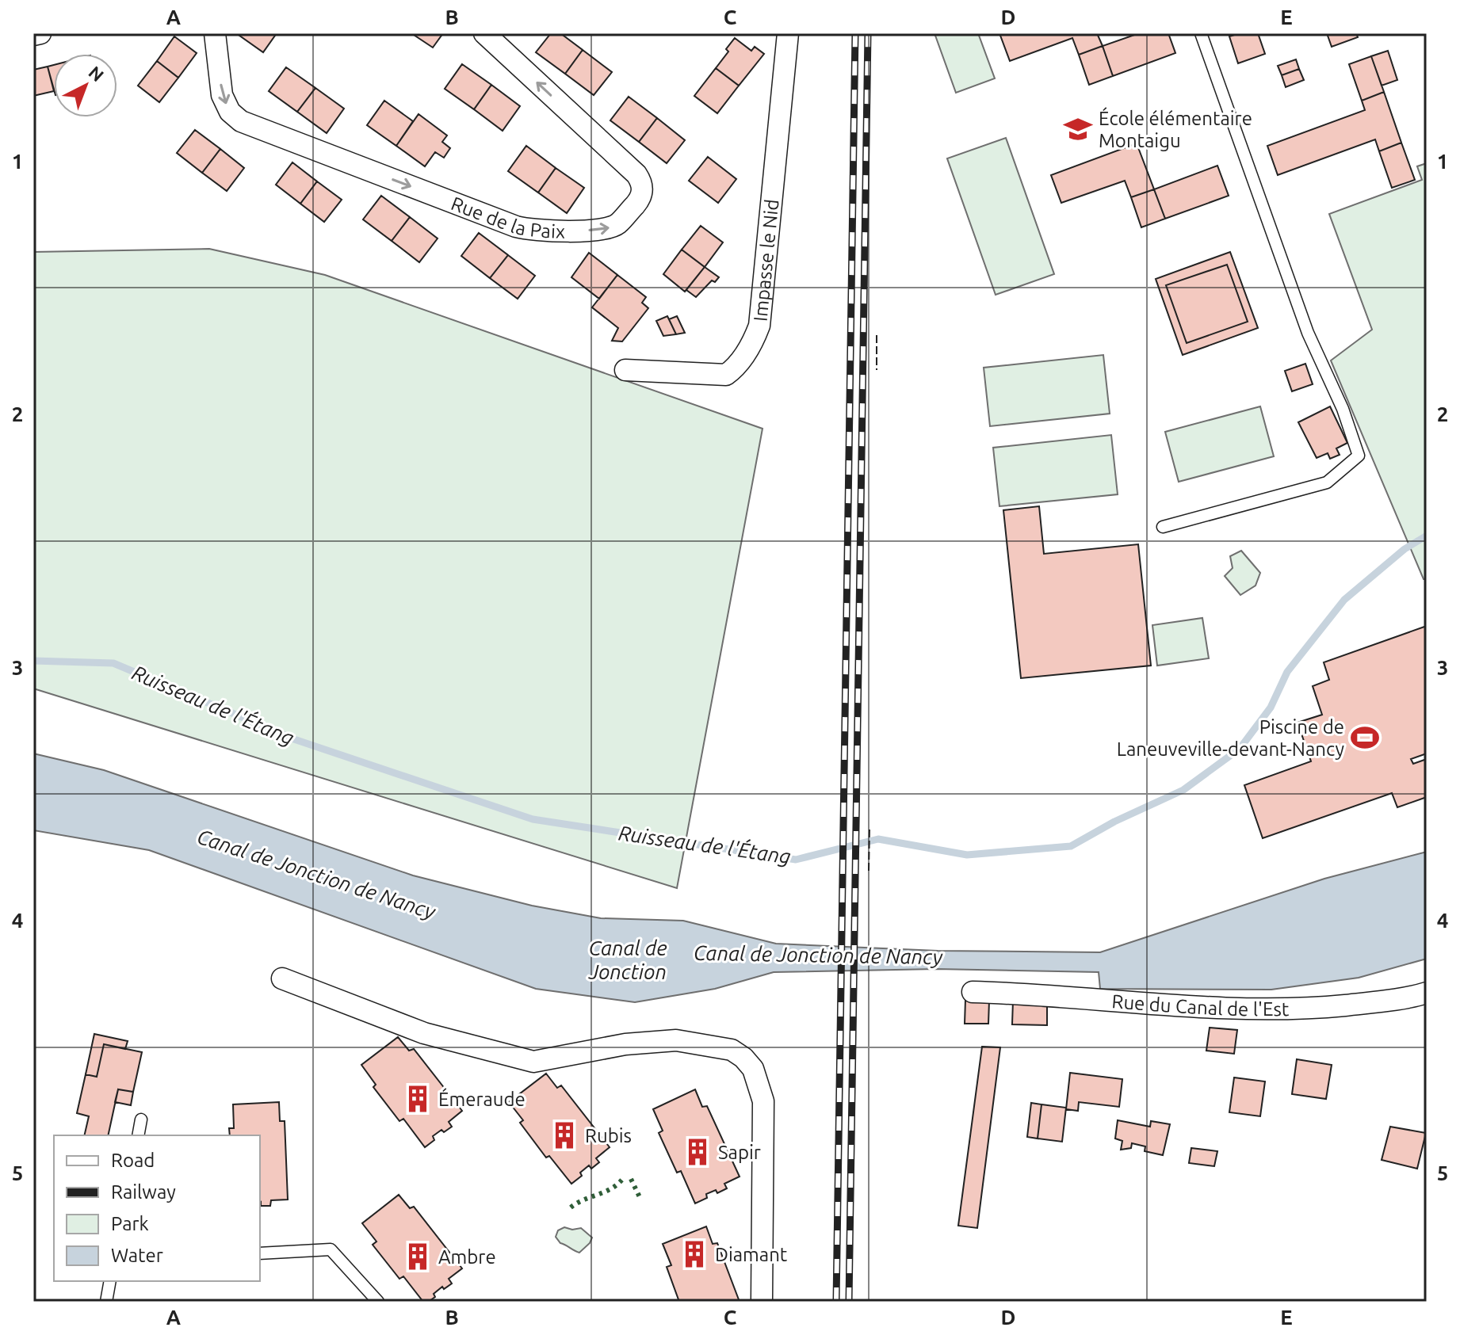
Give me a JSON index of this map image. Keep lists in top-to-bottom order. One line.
{"streets":{"street":["Rue de la Paix","Impasse le Nid","Rue du Canal de l'Est"]},"water":["Ruisseau de l'Étang","Canal de Jonction de Nancy","Canal de Jonction"],"places":{"school or university":["École élémentaire Montaigu"],"sports":["Piscine de Laneuveville-devant-Nancy"],"building":["Émeraude","Rubis","Sapir","Diamant","Ambre"]},"legend":["Road","Railway","Park","Water"],"north":"top right","grid":{"columns":["A","B","C","D","E"],"rows":["1","2","3","4","5"]}}
